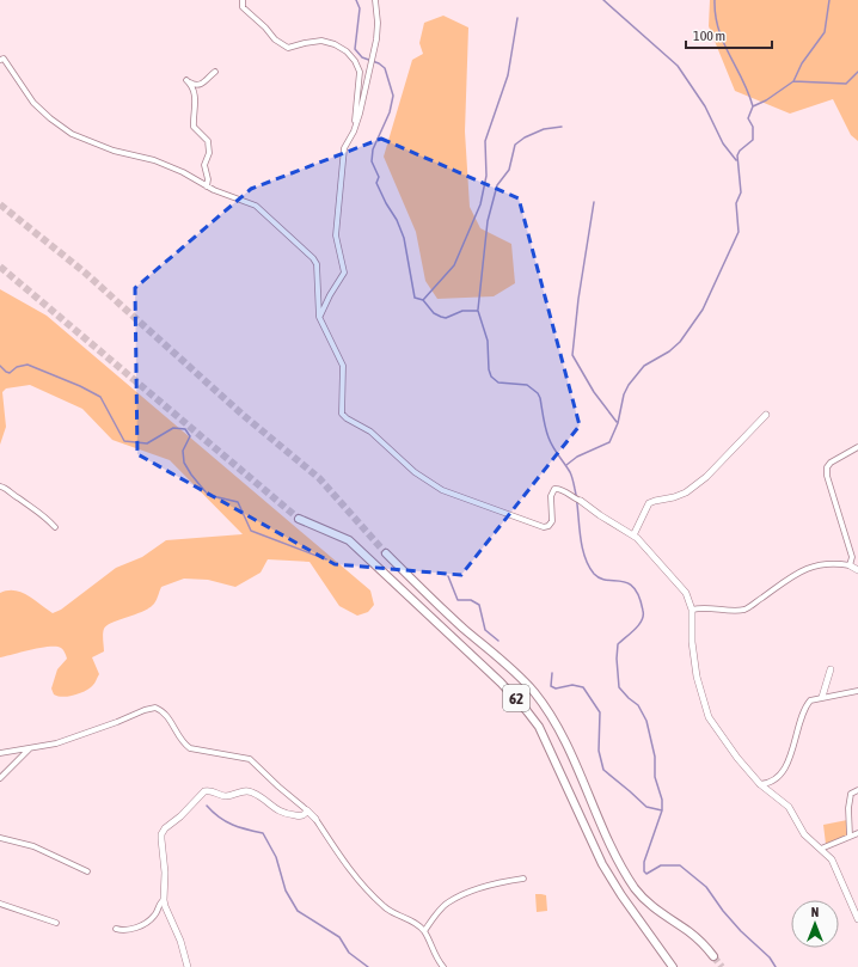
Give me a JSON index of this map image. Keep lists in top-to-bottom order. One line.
{"streets":{"highway":["62"]},"scale_bar":"100 m","north":"top"}
